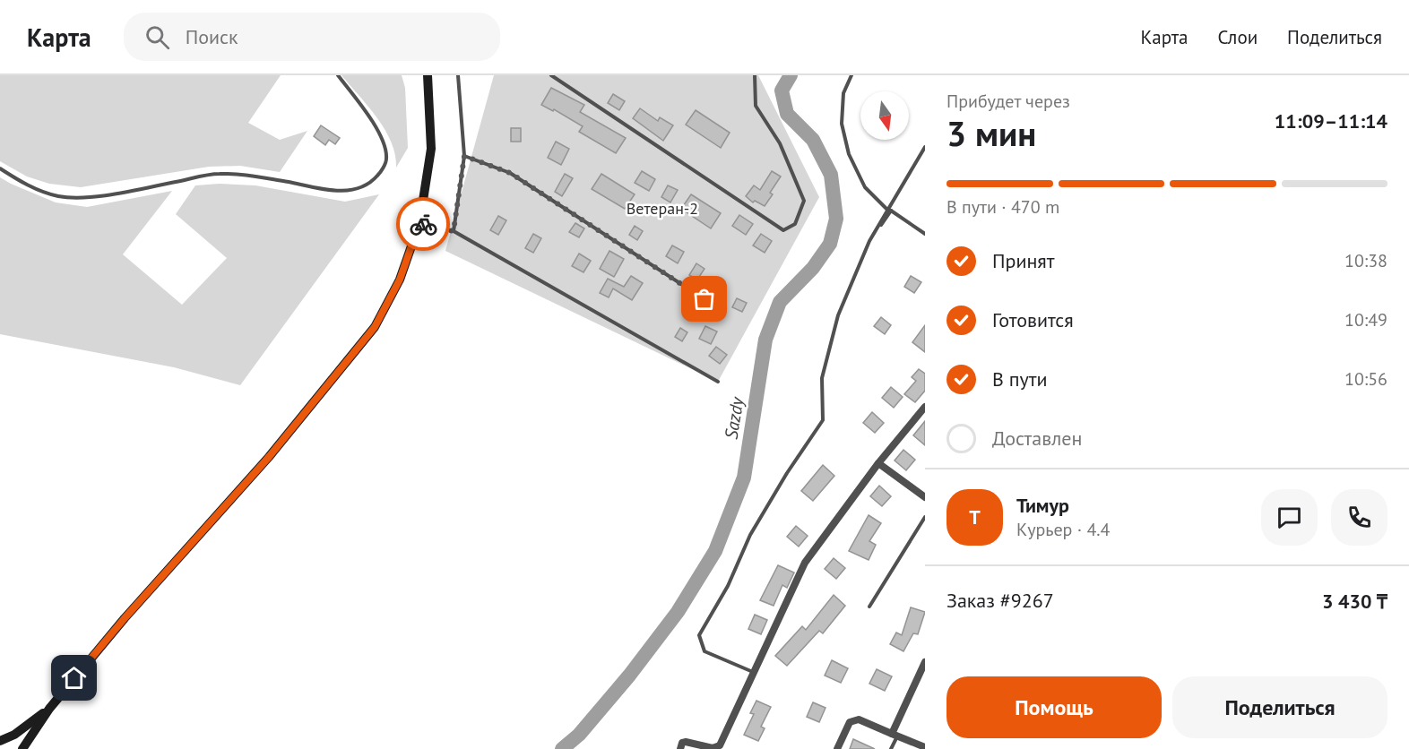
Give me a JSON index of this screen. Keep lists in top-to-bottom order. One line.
{"water":["Sazdy"],"parks":["Ветеран-2"],"north":"bottom","page":{"header":"Карта","search":"Поиск","nav":["Карта","Слои","Поделиться"],"heading":["3 мин","Прибудет через","11:09–11:14"],"panel":["Тимур","Курьер · 4.4","Заказ #9267","3 430 ₸"],"bar":"В пути · 470 m","list":[["Принят","10:38"],["Готовится","10:49"],["В пути","10:56"],"Доставлен"],"round":"Т","buttons":["Помощь","Поделиться"]}}
